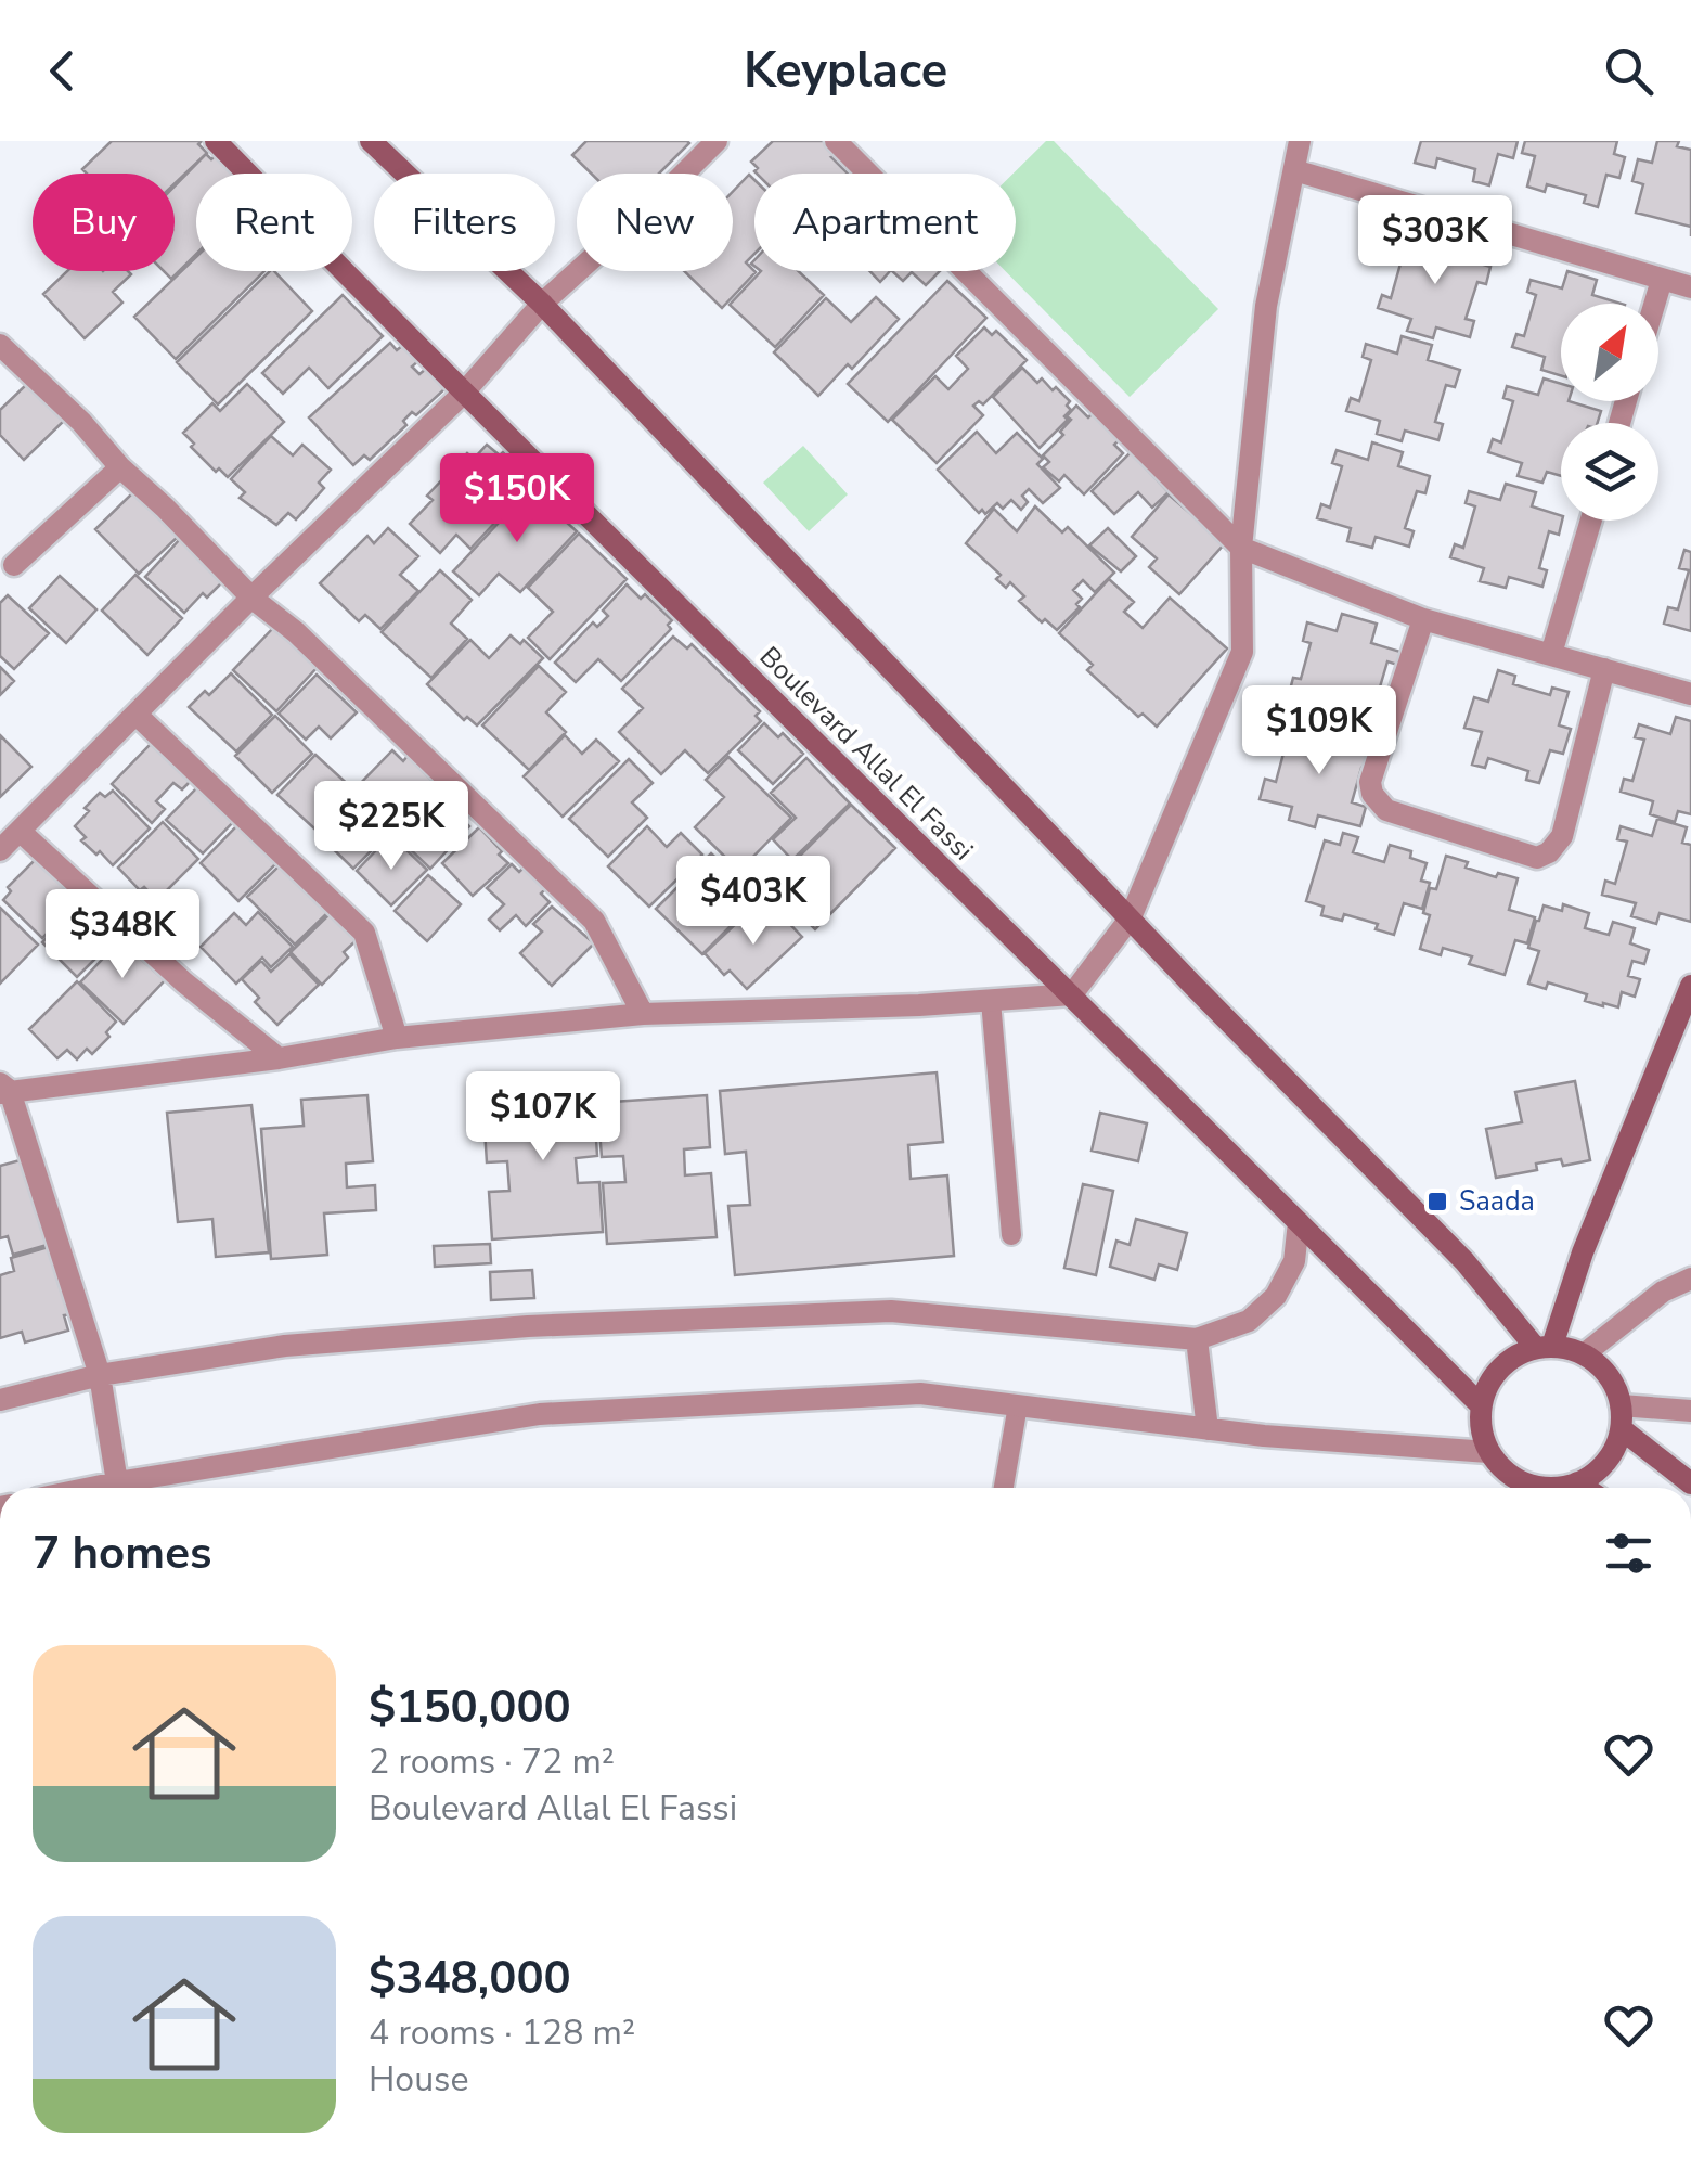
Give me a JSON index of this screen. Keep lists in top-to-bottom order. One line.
{"streets":{"main road":["Boulevard Allal El Fassi"]},"places":{"transit":["Saada"]},"north":"top right","page":{"header":"Keyplace","chip":["Buy","Rent","Filters","New","Apartment"],"price":["$303K","$150K","$109K","$225K","$403K","$348K","$107K"],"heading":"7 homes","list":[{"name":"$150,000","note":"2 rooms · 72 m² · Boulevard Allal El Fassi"},{"name":"$348,000","note":"4 rooms · 128 m² · House"}]}}
